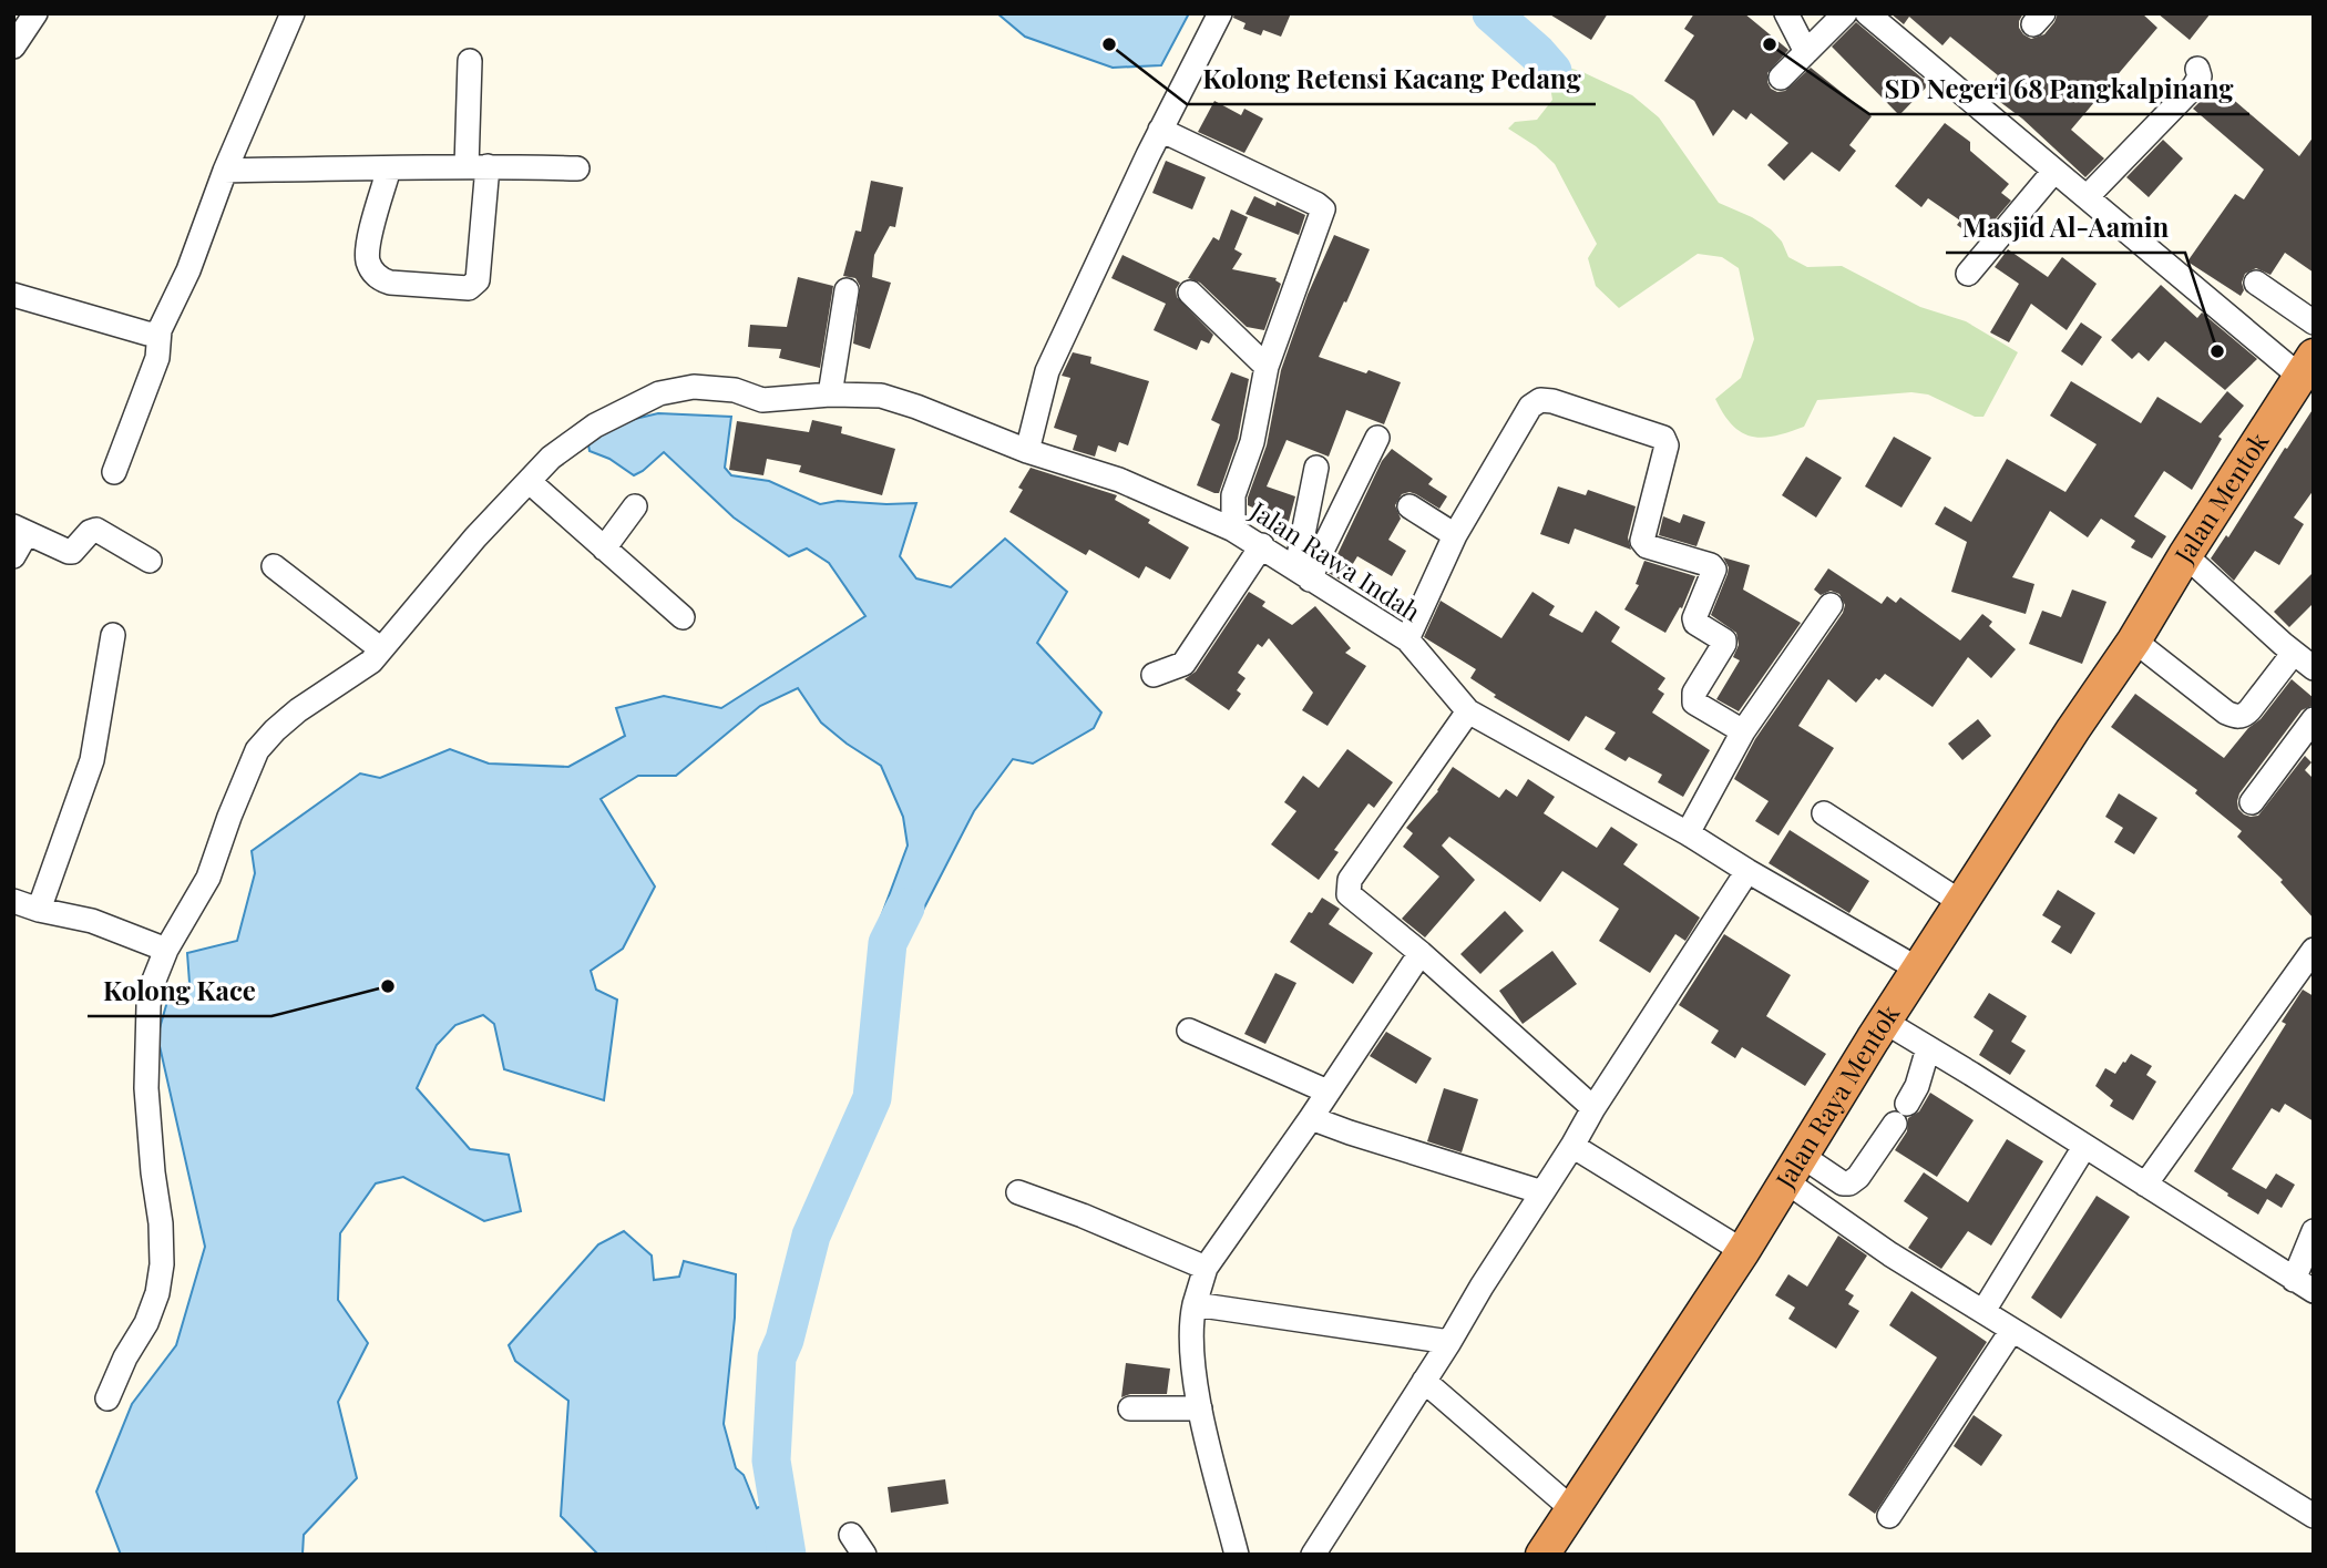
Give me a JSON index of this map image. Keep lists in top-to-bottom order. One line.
{"streets":{"highway":["Jalan Mentok","Jalan Raya Mentok"],"street":["Jalan Rawa Indah"]},"crossings":[["Jalan Mentok","Jalan Raya Mentok"],["Jalan Rawa Indah","Jalan Raya Mentok"]],"places":["Kolong Retensi Kacang Pedang","SD Negeri 68 Pangkalpinang","Masjid Al-Aamin","Kolong Kace"]}
